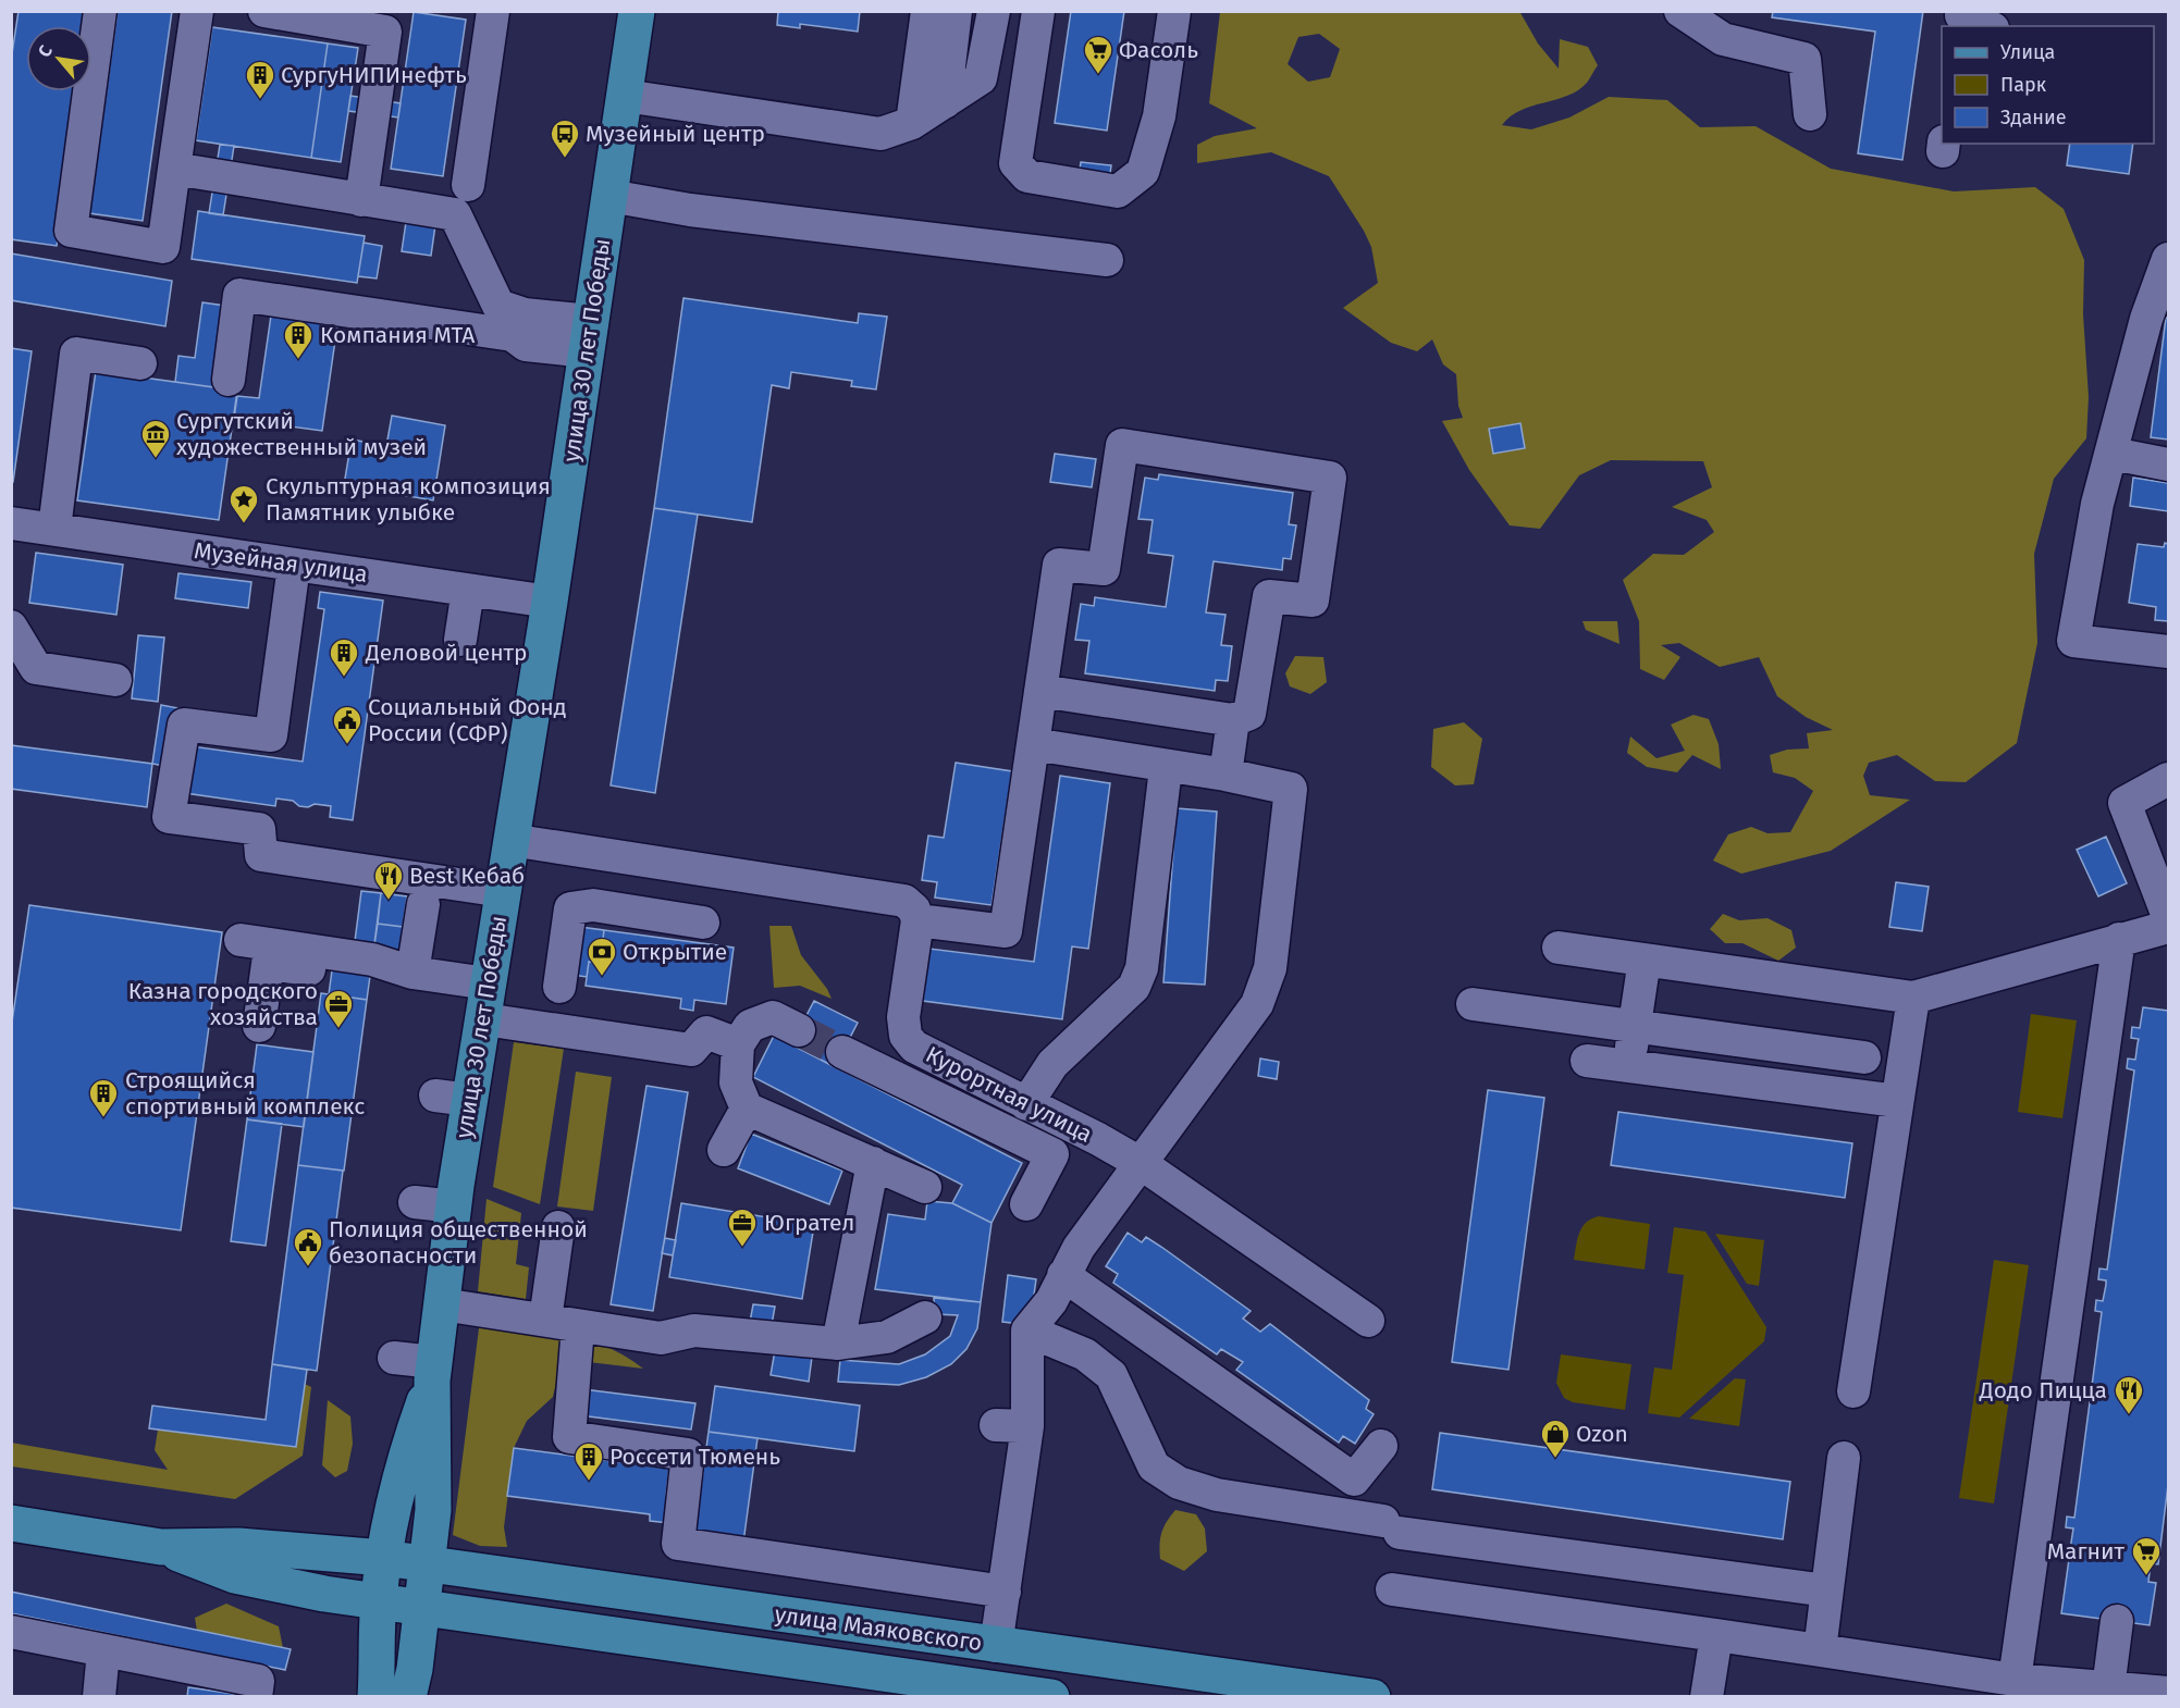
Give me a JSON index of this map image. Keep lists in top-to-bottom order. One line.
{"streets":{"main road":["улица 30 лет Победы","улица Маяковского"],"street":["Музейная улица","Курортная улица"]},"crossings":[["улица 30 лет Победы","Музейная улица"],["улица 30 лет Победы","улица Маяковского"]],"places":{"supermarket":["Фасоль","Магнит"],"building":["СургуНИПИнефть","Компания MTA","Деловой центр","Строящийся спортивный комплекс","Россети Тюмень"],"bus stop":["Музейный центр"],"museum":["Сургутский художественный музей"],"place":["Скульптурная композиция Памятник улыбке"],"public building":["Социальный Фонд России (СФР)","Полиция общественной безопасности"],"restaurant":["Best Кебаб","Додо Пицца"],"bank":["Открытие"],"office":["Казна городского хозяйства","Югрател"],"shop":["Ozon"]},"legend":["Улица","Парк","Здание"],"north":"top left"}
